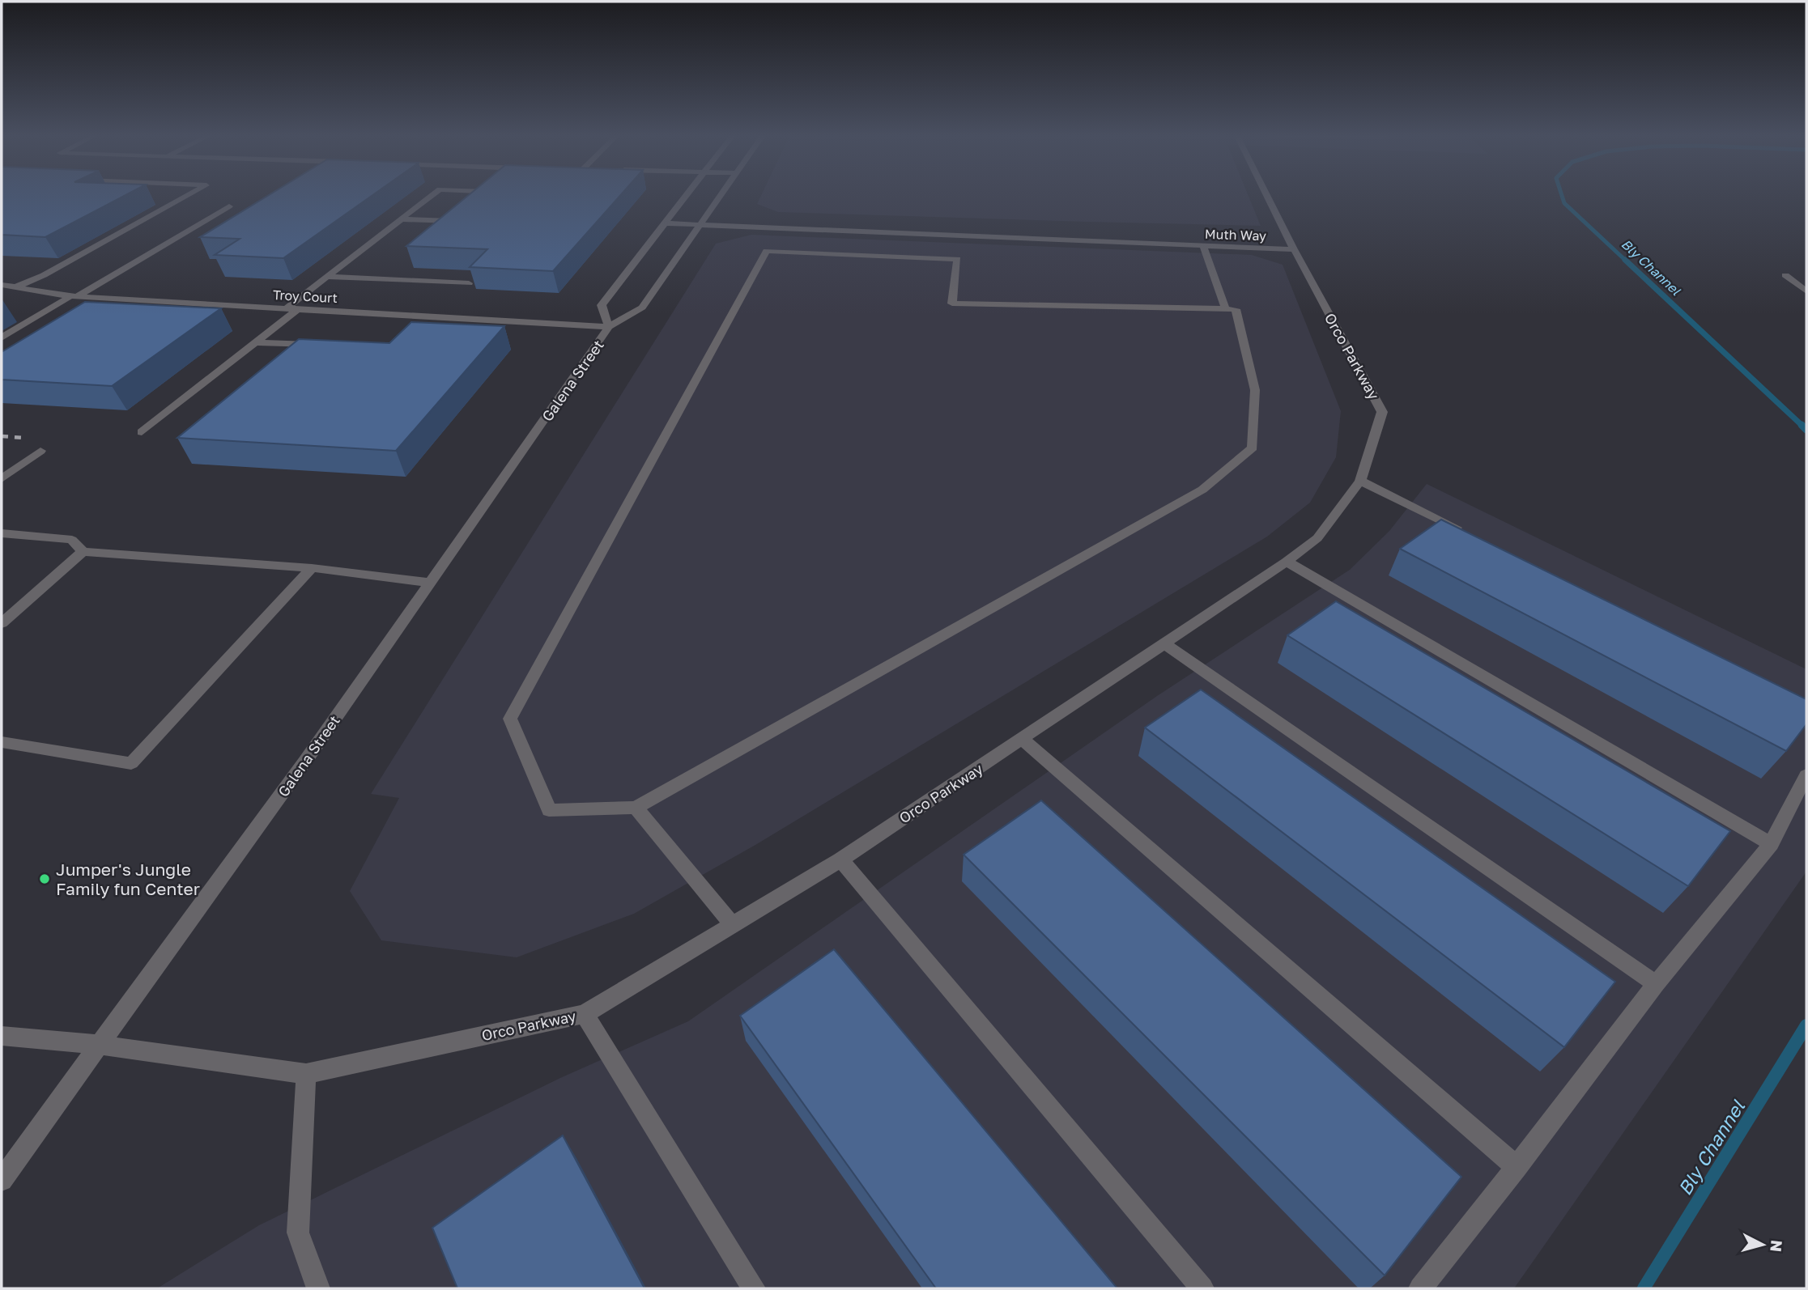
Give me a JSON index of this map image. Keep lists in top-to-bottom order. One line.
{"streets":{"street":["Muth Way","Troy Court","Orco Parkway","Galena Street"]},"crossings":[["Muth Way","Orco Parkway"],["Muth Way","Galena Street"],["Troy Court","Galena Street"],["Orco Parkway","Galena Street"]],"water":["Bly Channel"],"places":["Jumper's Jungle Family fun Center"],"north":"right"}
